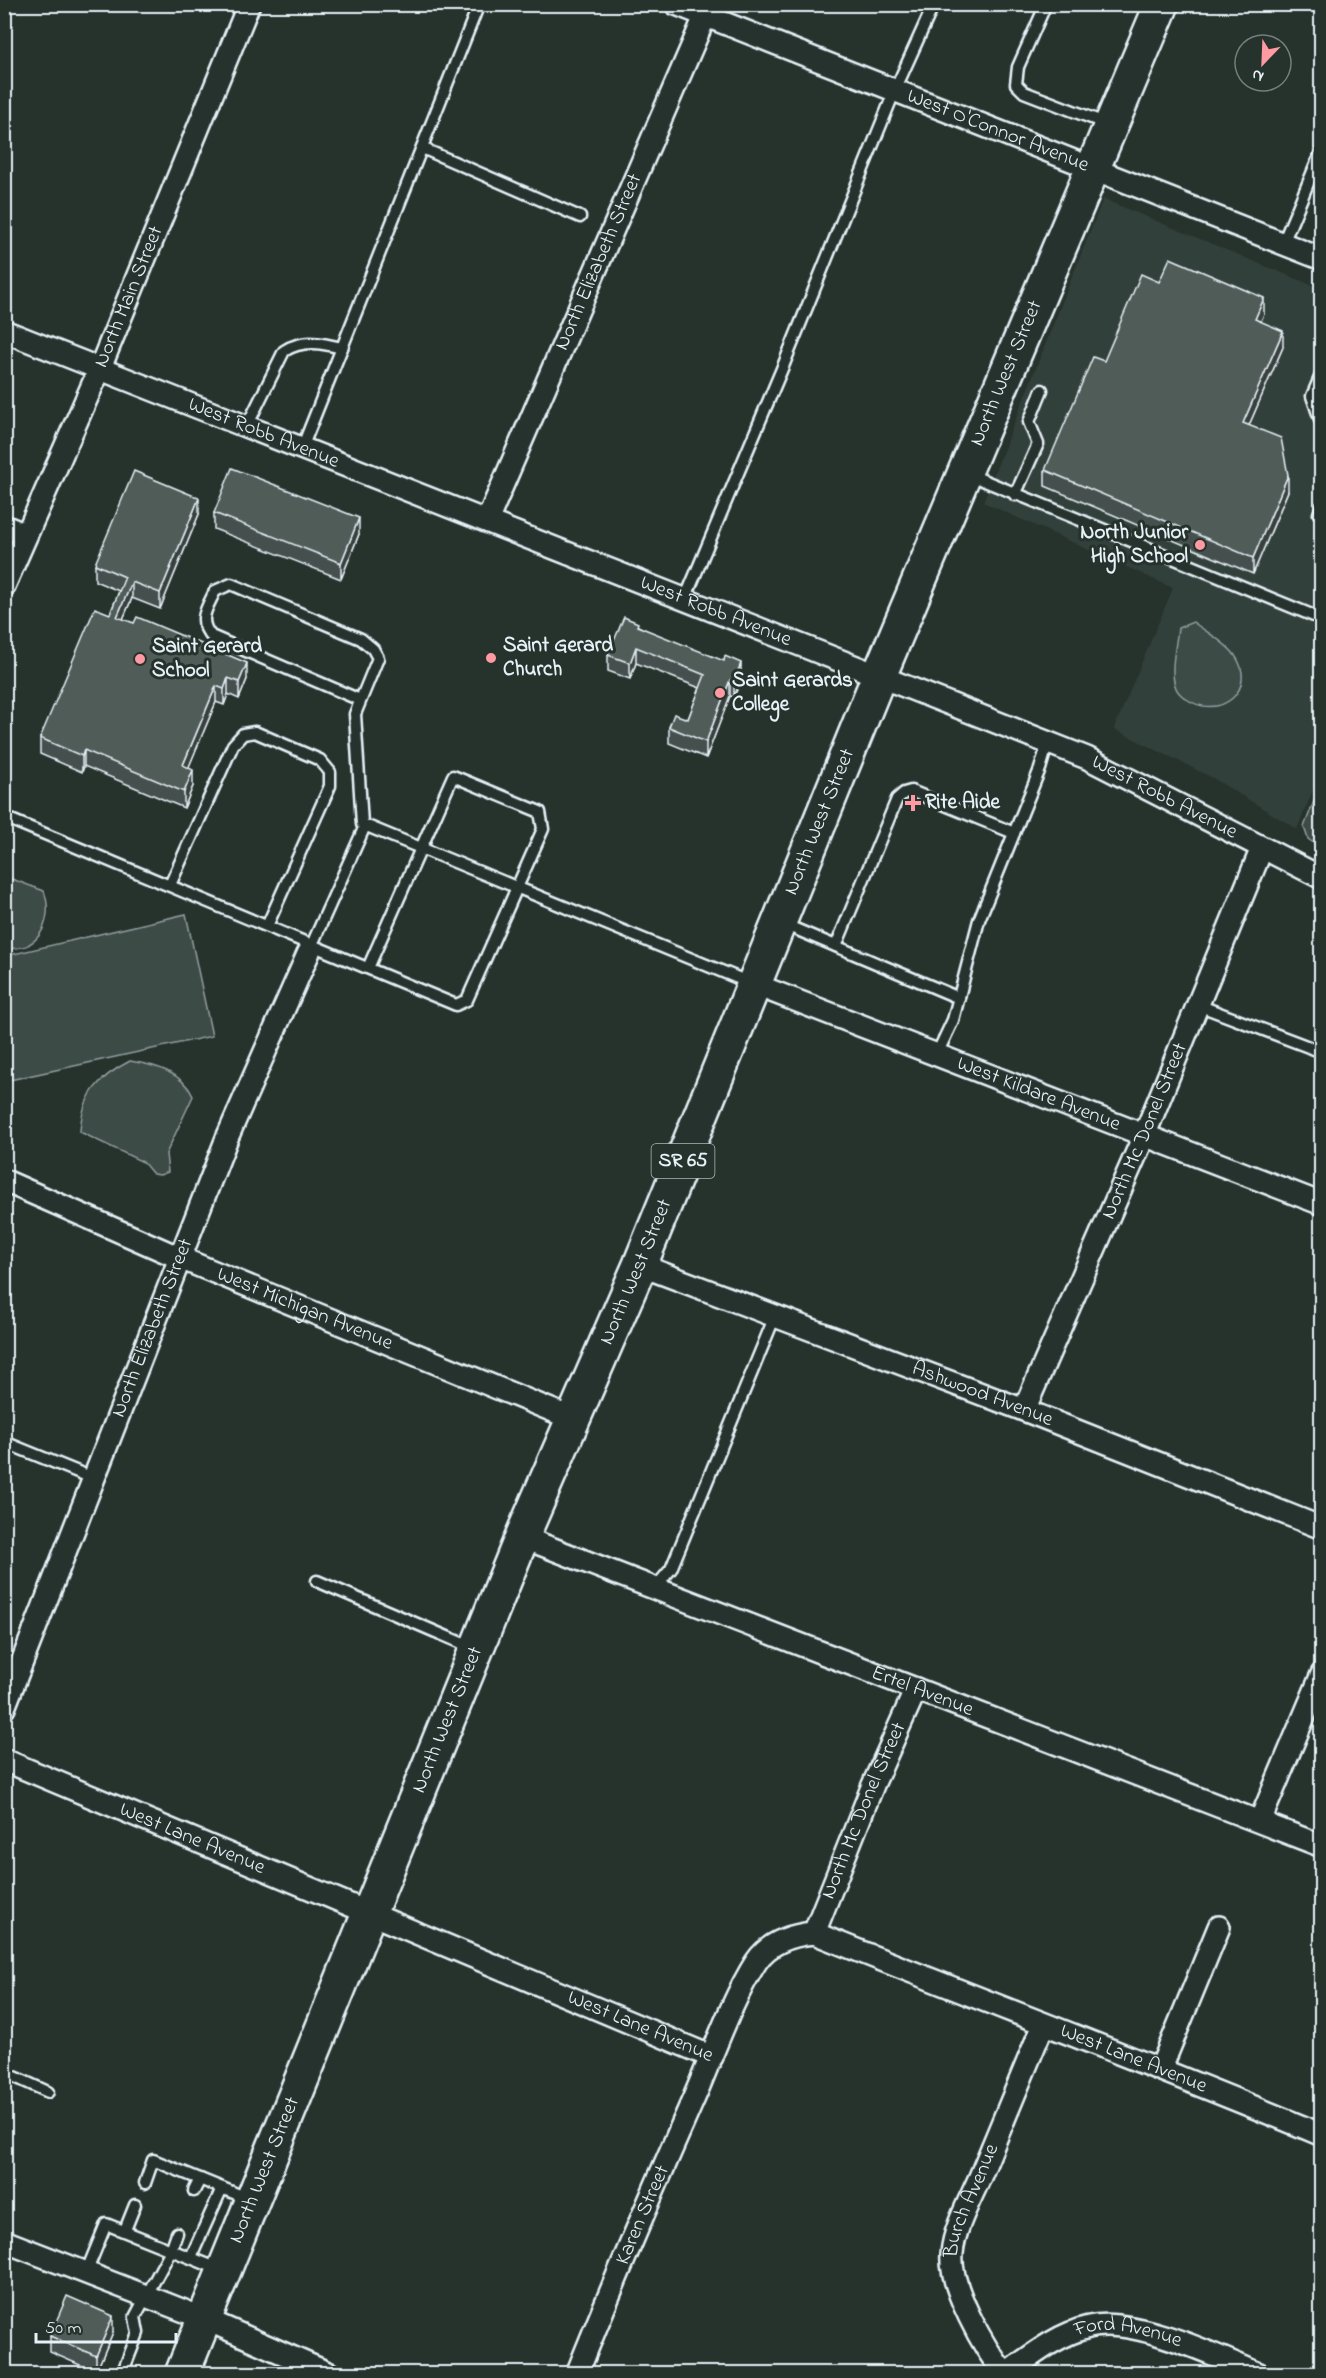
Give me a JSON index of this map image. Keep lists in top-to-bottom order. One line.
{"streets":{"main road":["North West Street","SR 65"],"street":["West O'Connor Avenue","North Elizabeth Street","North Main Street","West Robb Avenue","West Kildare Avenue","North Mc Donel Street","West Michigan Avenue","Ashwood Avenue","Ertel Avenue","West Lane Avenue","Burch Avenue","Karen Street","Ford Avenue"]},"crossings":[["West O'Connor Avenue","North Elizabeth Street"],["West O'Connor Avenue","North West Street"],["North Elizabeth Street","West Robb Avenue"],["North Elizabeth Street","West Michigan Avenue"],["North Main Street","West Robb Avenue"],["North West Street","West Robb Avenue"],["North West Street","West Kildare Avenue"],["North West Street","West Michigan Avenue"],["North West Street","Ashwood Avenue"],["North West Street","Ertel Avenue"],["North West Street","West Lane Avenue"],["West Robb Avenue","North Mc Donel Street"],["West Kildare Avenue","North Mc Donel Street"],["North Mc Donel Street","Ashwood Avenue"],["North Mc Donel Street","Ertel Avenue"],["North Mc Donel Street","West Lane Avenue"],["West Lane Avenue","Burch Avenue"],["West Lane Avenue","Karen Street"],["Burch Avenue","Ford Avenue"]],"places":{"other":["North Junior High School","Saint Gerard Church","Saint Gerard School","Saint Gerards College"],"health":["Rite Aide"]},"scale_bar":"50 m","north":"bottom left"}
